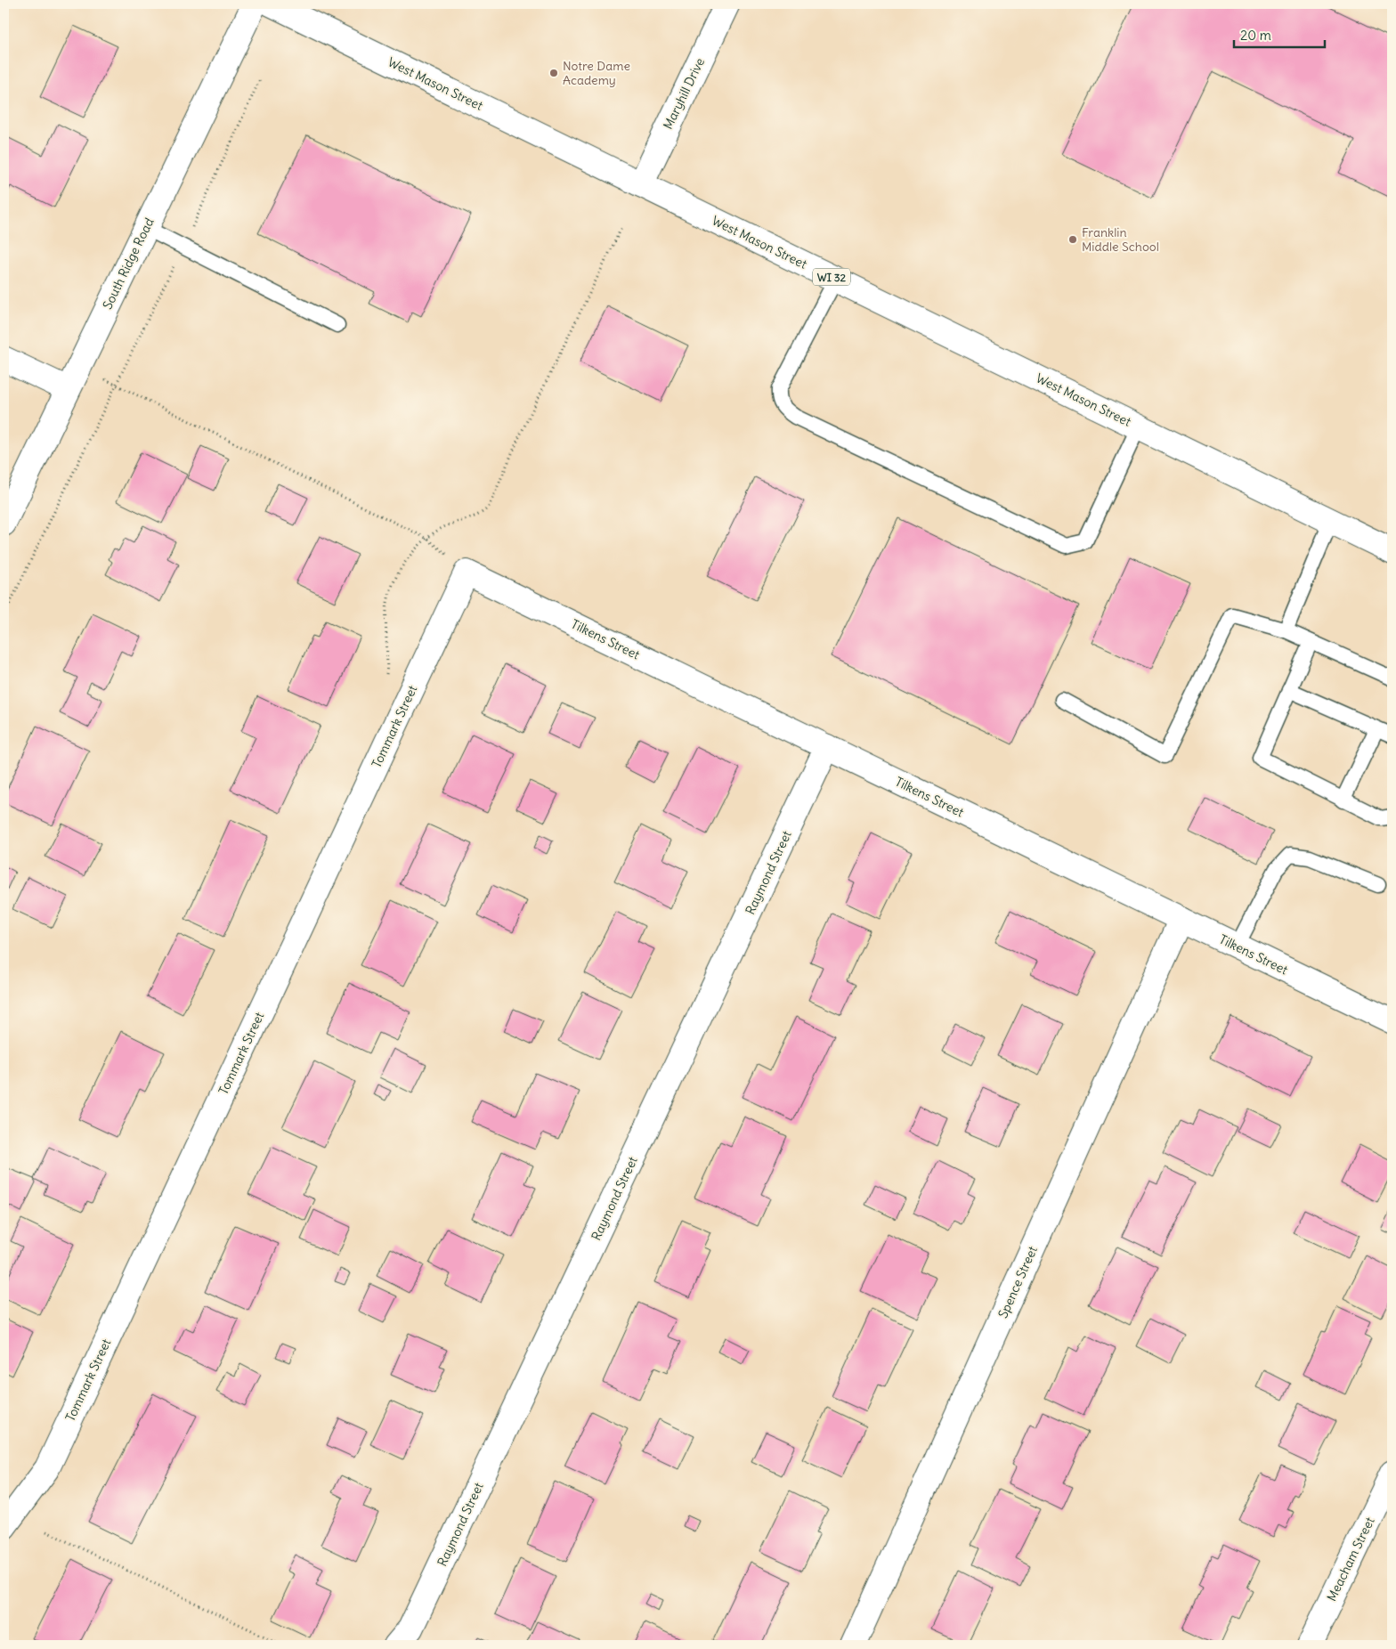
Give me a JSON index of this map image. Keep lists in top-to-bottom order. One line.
{"streets":{"street":["West Mason Street","Maryhill Drive","South Ridge Road","WI 32","Tilkens Street","Tommark Street","Raymond Street","Spence Street","Meacham Street"]},"crossings":[["West Mason Street","Maryhill Drive"],["Tilkens Street","Tommark Street"],["Tilkens Street","Raymond Street"],["Tilkens Street","Spence Street"]],"places":["Notre Dame Academy","Franklin Middle School"],"scale_bar":"20 m"}
